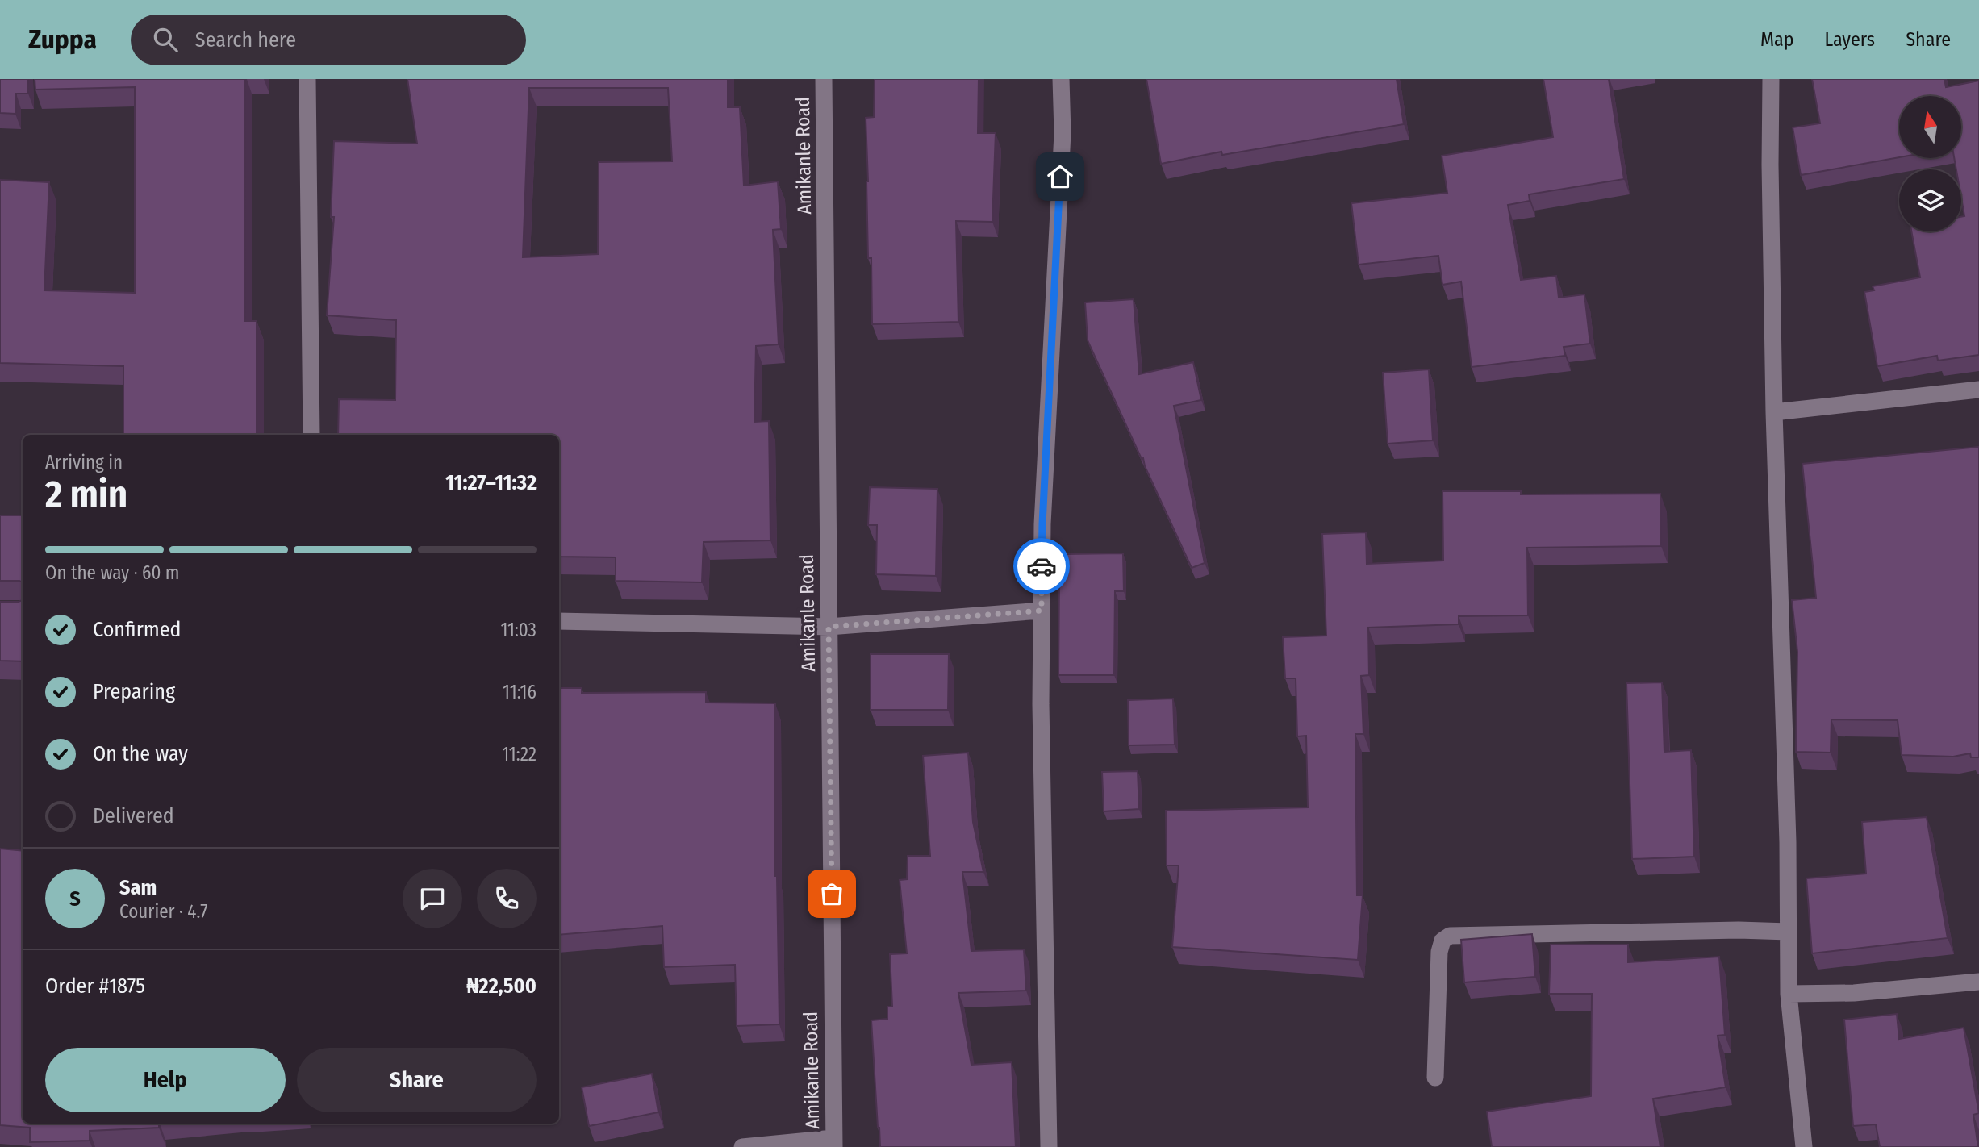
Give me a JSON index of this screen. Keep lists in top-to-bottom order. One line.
{"streets":{"street":["Amikanle Road"]},"north":"top","page":{"header":"Zuppa","search":"Search here","nav":["Map","Layers","Share"],"heading":["2 min","Arriving in","11:27–11:32"],"panel":["Sam","Courier · 4.7","Order #1875","₦22,500"],"bar":"On the way · 60 m","list":[["Confirmed","11:03"],["Preparing","11:16"],["On the way","11:22"],"Delivered"],"round":"S","buttons":["Help","Share"]}}
